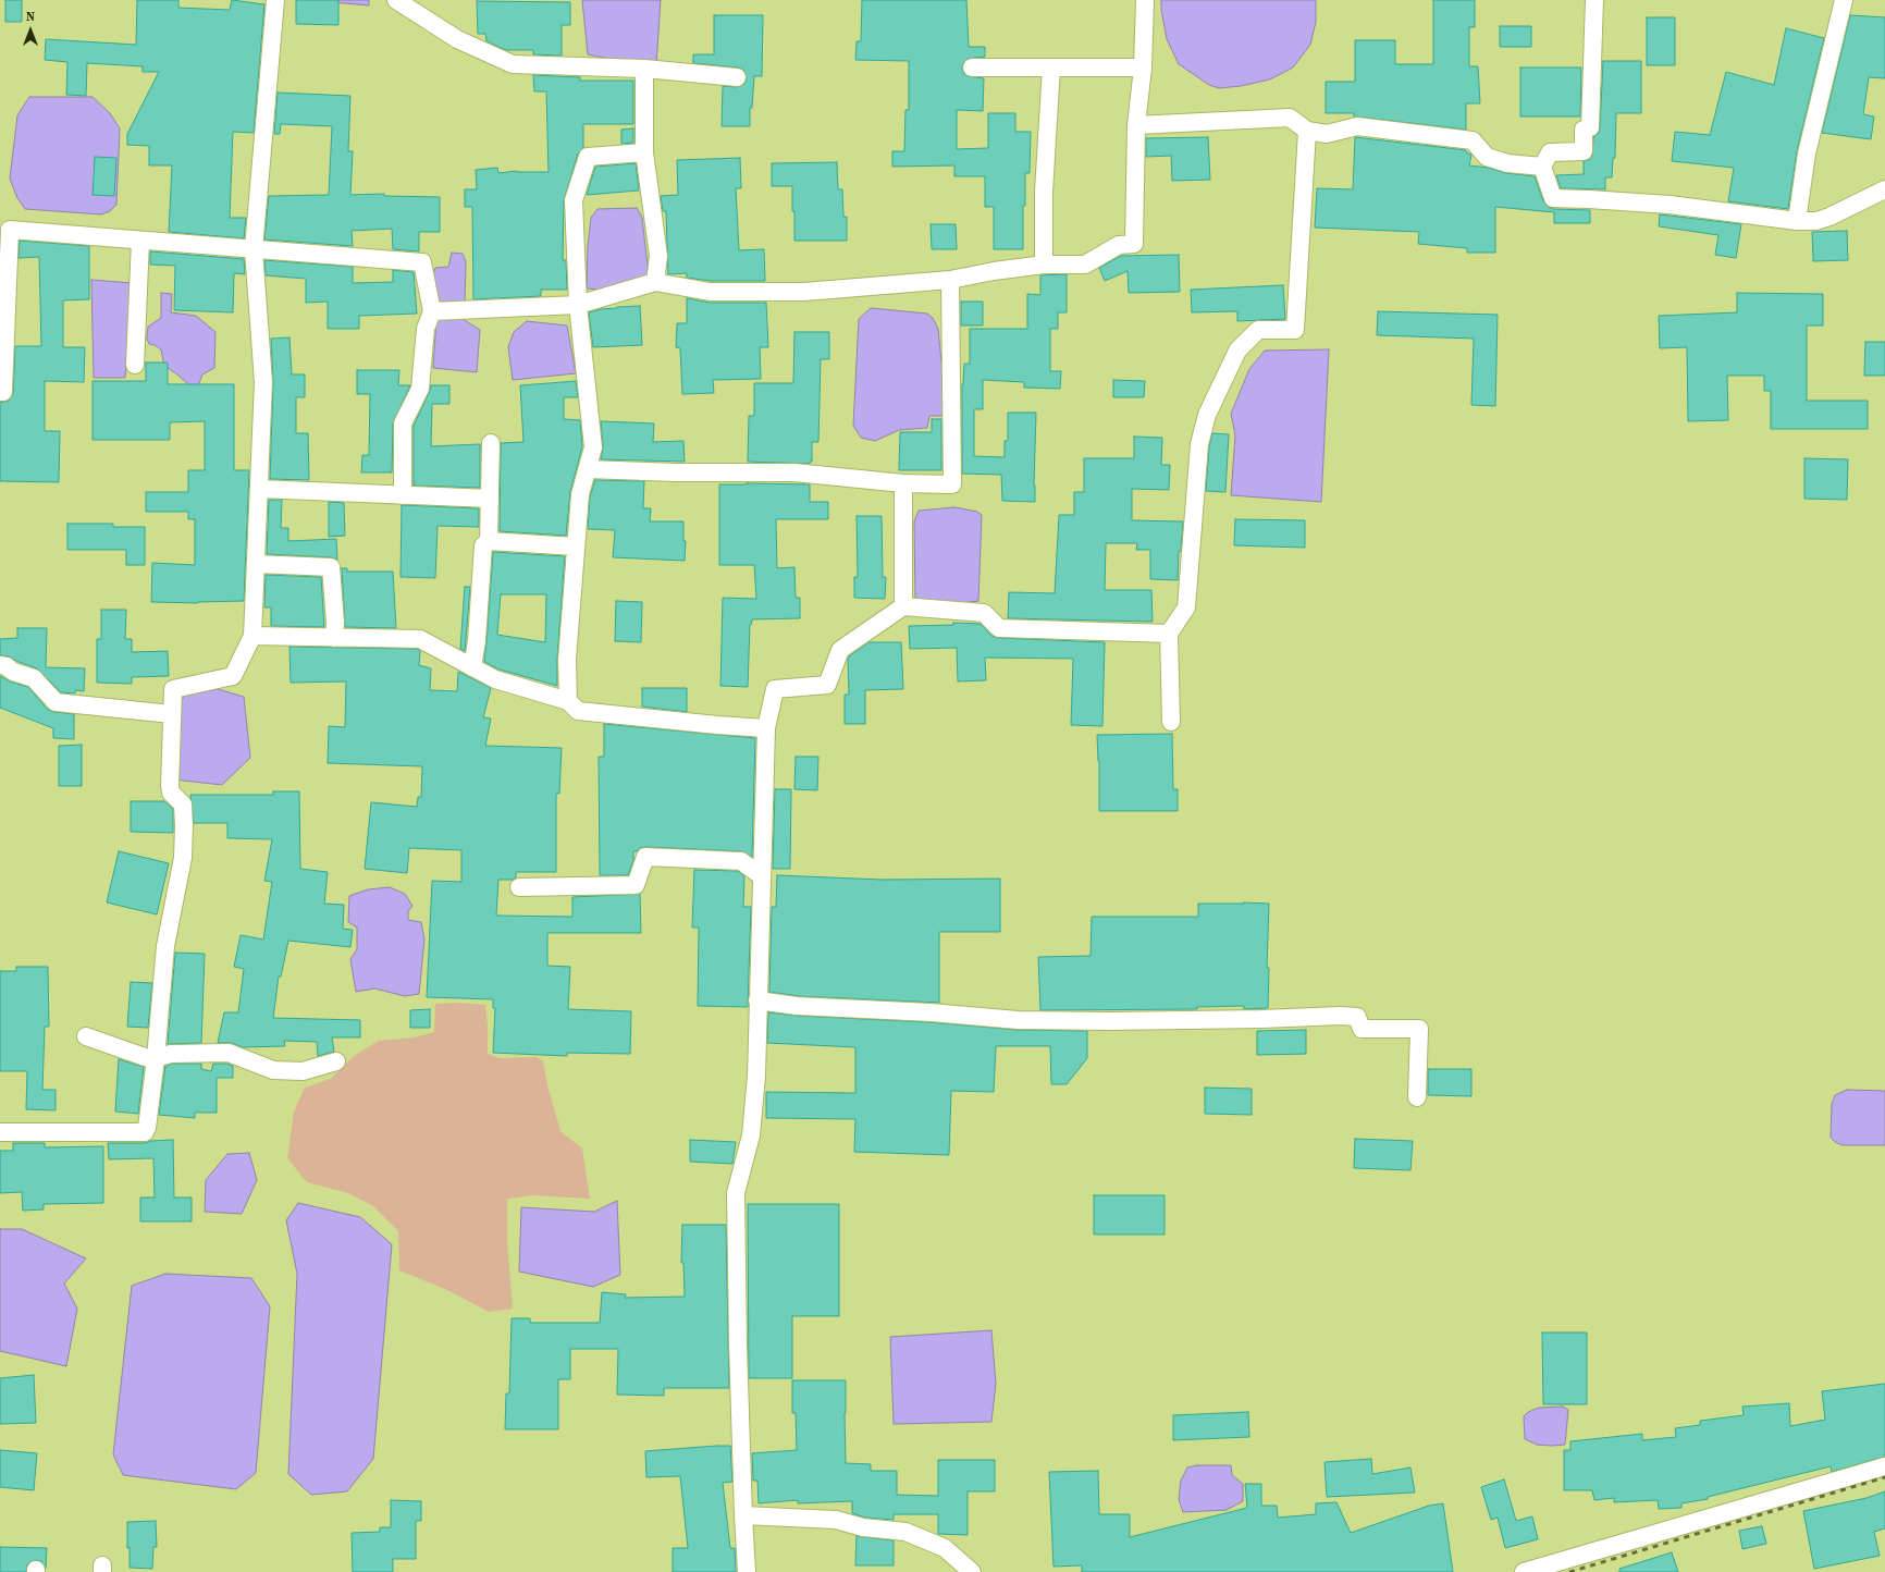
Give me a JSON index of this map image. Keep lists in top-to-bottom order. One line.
{"north":"top"}
